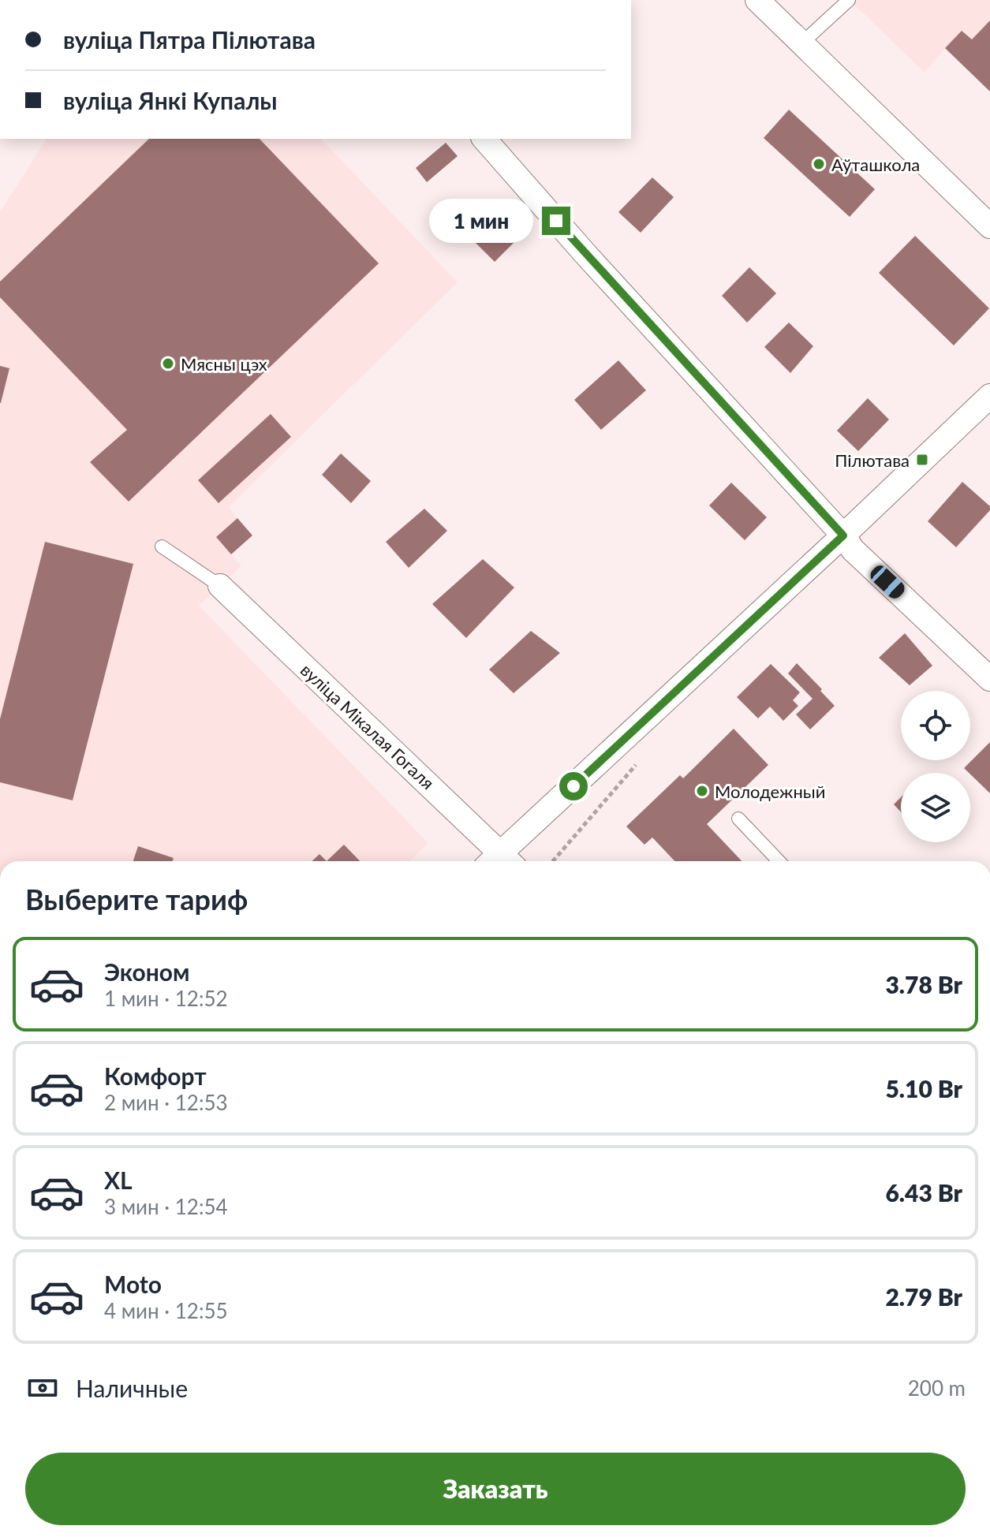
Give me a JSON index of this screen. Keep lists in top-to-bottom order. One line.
{"streets":{"street":["вуліца Мікалая Гогаля"]},"places":{"other":["Аўташкола","Мясны цэх","Молодежный"],"transit":["Пілютава"]},"page":{"banner":["вуліца Пятра Пілютава","вуліца Янкі Купалы"],"bubble":"1 мин","heading":"Выберите тариф","list":[{"name":"Эконом","note":"1 мин · 12:52","value":"3.78 Br"},{"name":"Комфорт","note":"2 мин · 12:53","value":"5.10 Br"},{"name":"XL","note":"3 мин · 12:54","value":"6.43 Br"},{"name":"Moto","note":"4 мин · 12:55","value":"2.79 Br"}],"pay":["Наличные","200 m"],"buttons":"Заказать"}}
